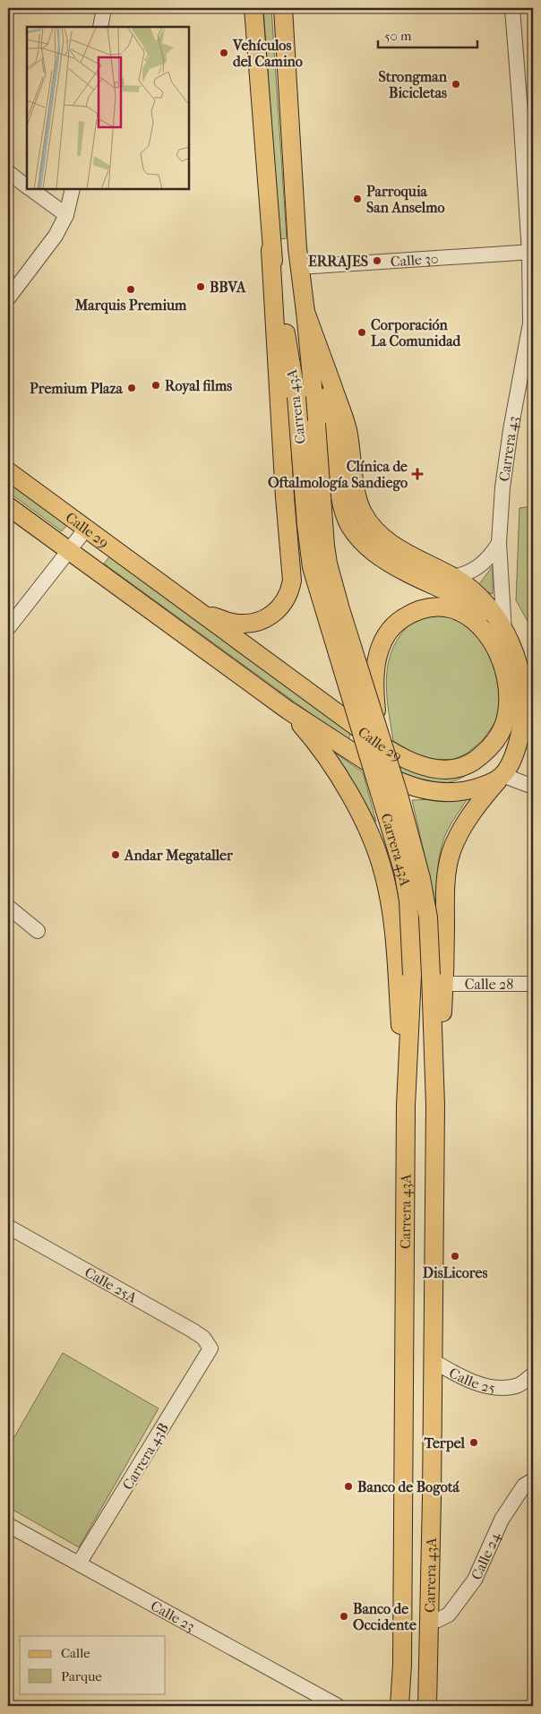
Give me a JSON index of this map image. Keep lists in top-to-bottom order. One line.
{"streets":{"main road":["Carrera 43A","Calle 29"],"street":["Calle 30","Carrera 43","Calle 28","Calle 25A","Calle 25","Carrera 43B","Calle 24","Calle 23"]},"crossings":[["Calle 30","Carrera 43A"],["Calle 30","Carrera 43"],["Carrera 43A","Calle 29"],["Carrera 43A","Calle 28"],["Carrera 43A","Calle 25"],["Carrera 43A","Calle 24"],["Calle 25A","Carrera 43B"],["Carrera 43B","Calle 23"]],"places":{"other":["Vehículos del Camino","Strongman Bicicletas","Parroquia San Anselmo","ERRAJES","BBVA","Marquis Premium","Corporación La Comunidad","Royal films","Premium Plaza","Andar Megataller","DisLicores","Terpel","Banco de Bogotá","Banco de Occidente"],"health":["Clínica de Oftalmología Sandiego"]},"legend":["Calle","Parque"],"scale_bar":"50 m"}
